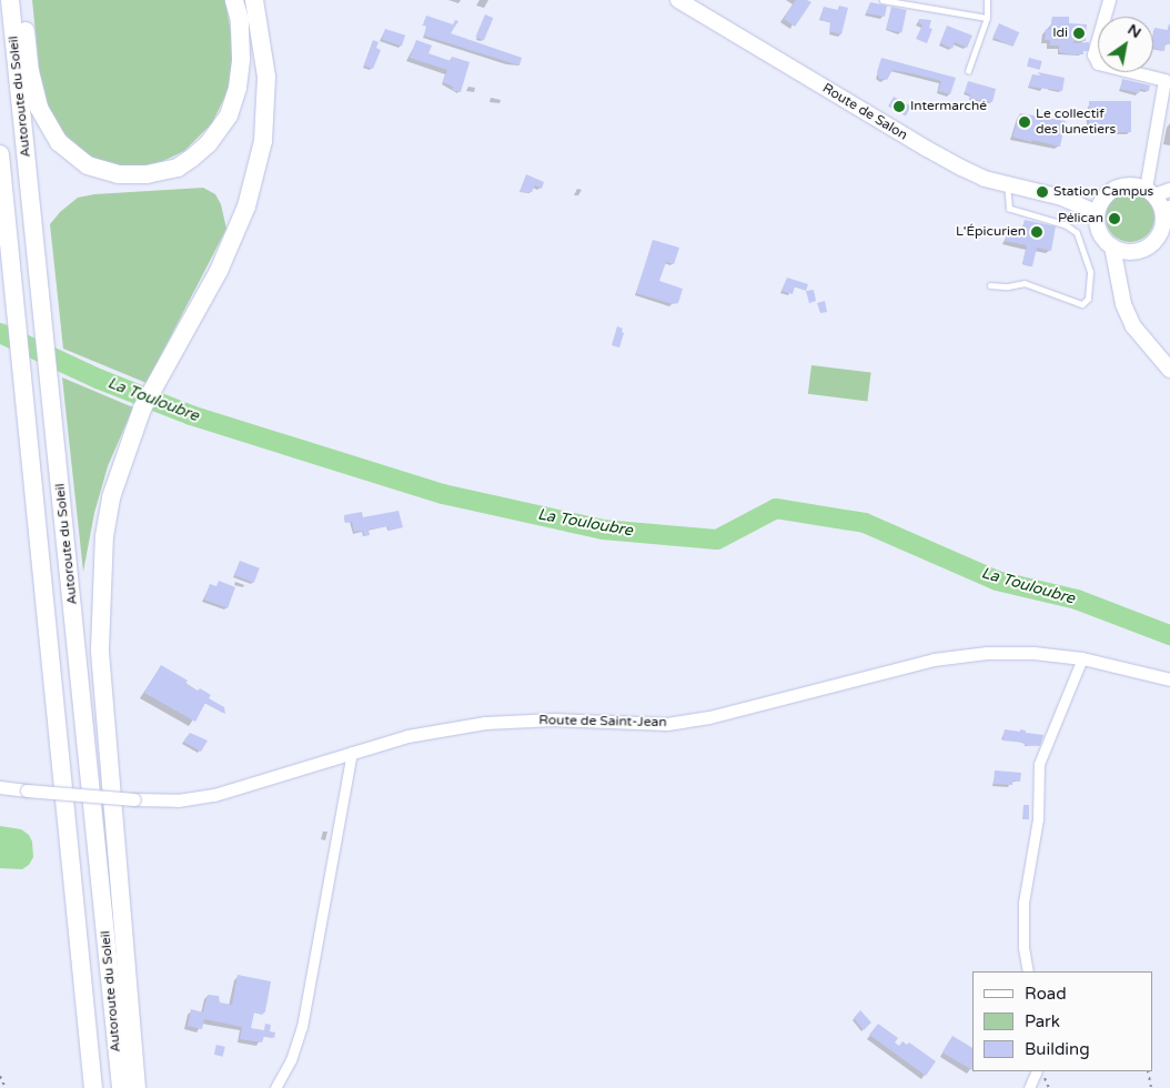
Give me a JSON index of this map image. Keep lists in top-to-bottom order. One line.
{"streets":{"highway":["Autoroute du Soleil"],"main road":["Route de Salon"],"street":["Route de Saint-Jean"]},"water":["La Touloubre"],"places":["Idi","Intermarché","Le collectif des lunetiers","Station Campus","Pélican","L'Épicurien"],"legend":["Road","Park","Building"],"north":"top right"}
